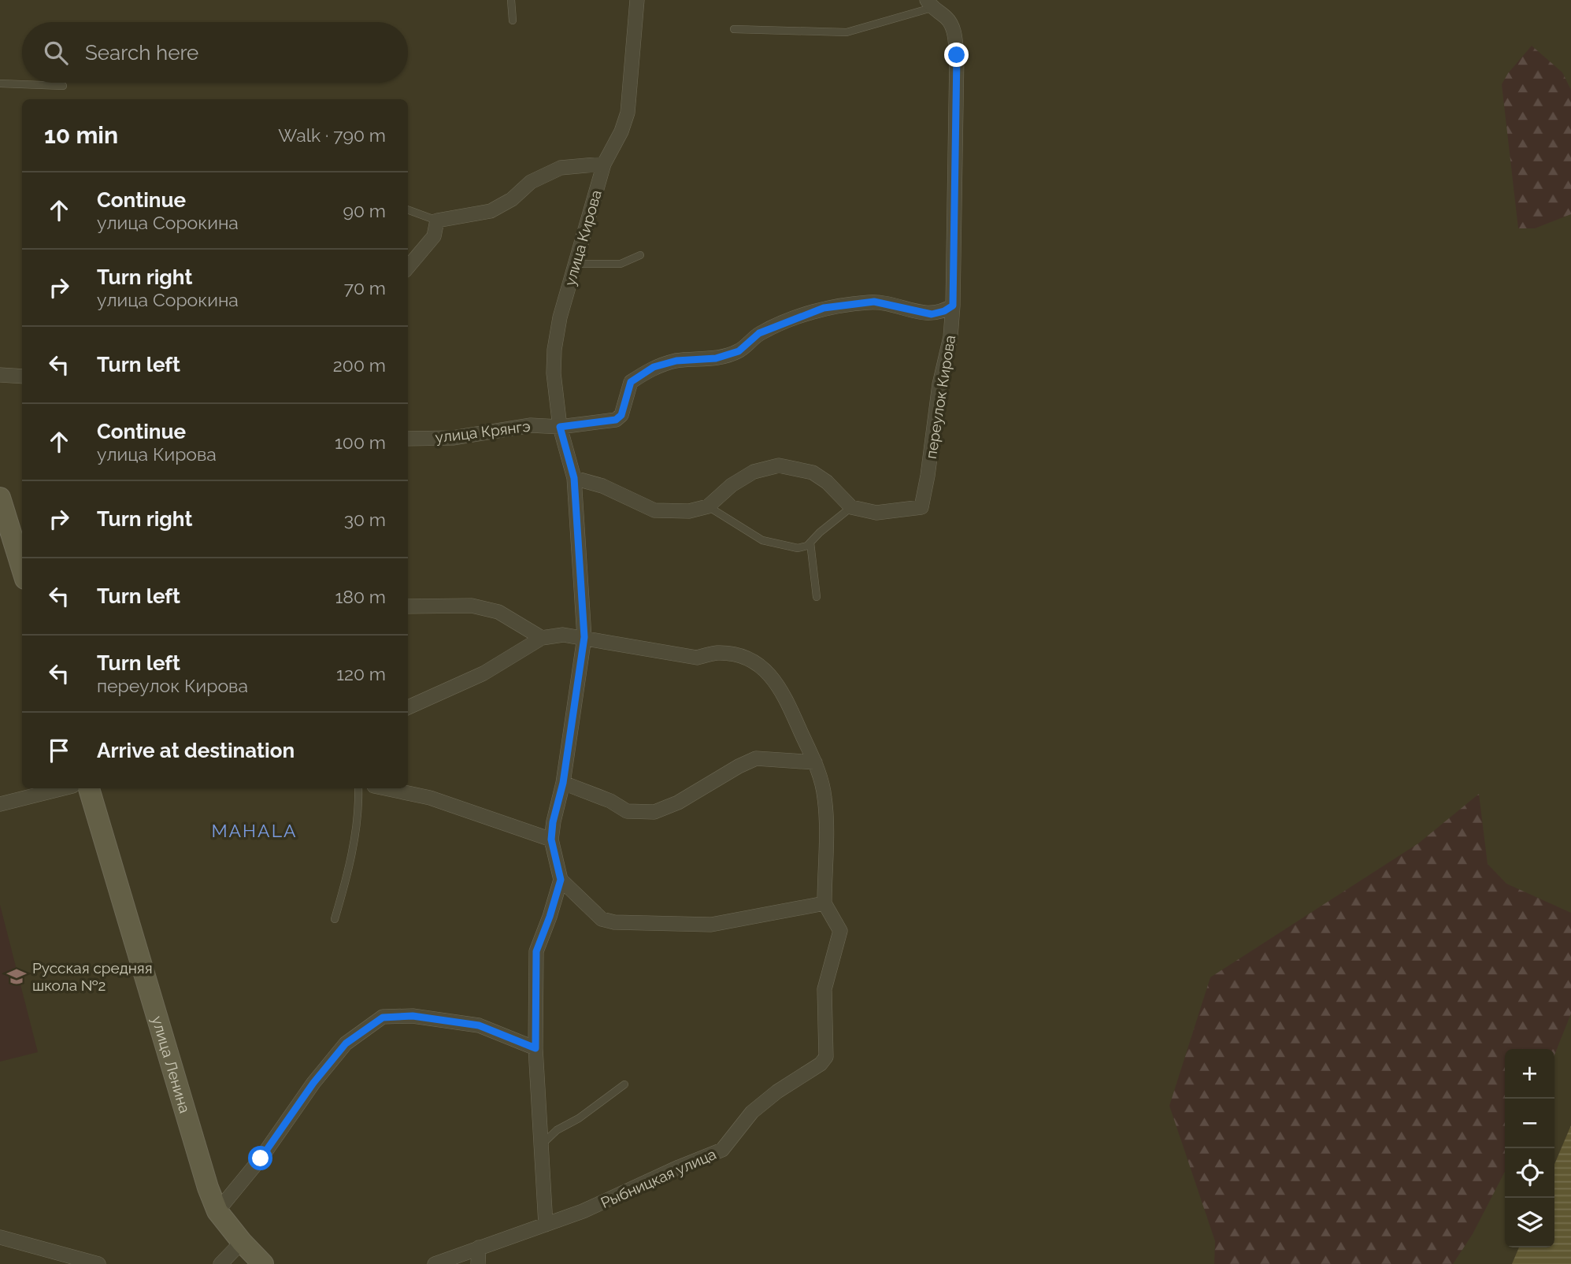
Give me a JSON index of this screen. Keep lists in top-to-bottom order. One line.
{"streets":{"street":["улица Кирова","переулок Кирова","улица Крянгэ","улица Ленина","Рыбницкая улица"]},"crossings":[["улица Кирова","улица Крянгэ"],["переулок Кирова","улица Крянгэ"]],"districts":["MAHALA"],"places":{"school or university":["Русская средняя школа №2"]},"page":{"search":"Search here","heading":["10 min","Walk · 790 m"],"list":[["Continue","улица Сорокина","90 m"],["Turn right","улица Сорокина","70 m"],["Turn left","200 m"],["Continue","улица Кирова","100 m"],["Turn right","30 m"],["Turn left","180 m"],["Turn left","переулок Кирова","120 m"],"Arrive at destination"],"map_buttons":["+","−"]}}
